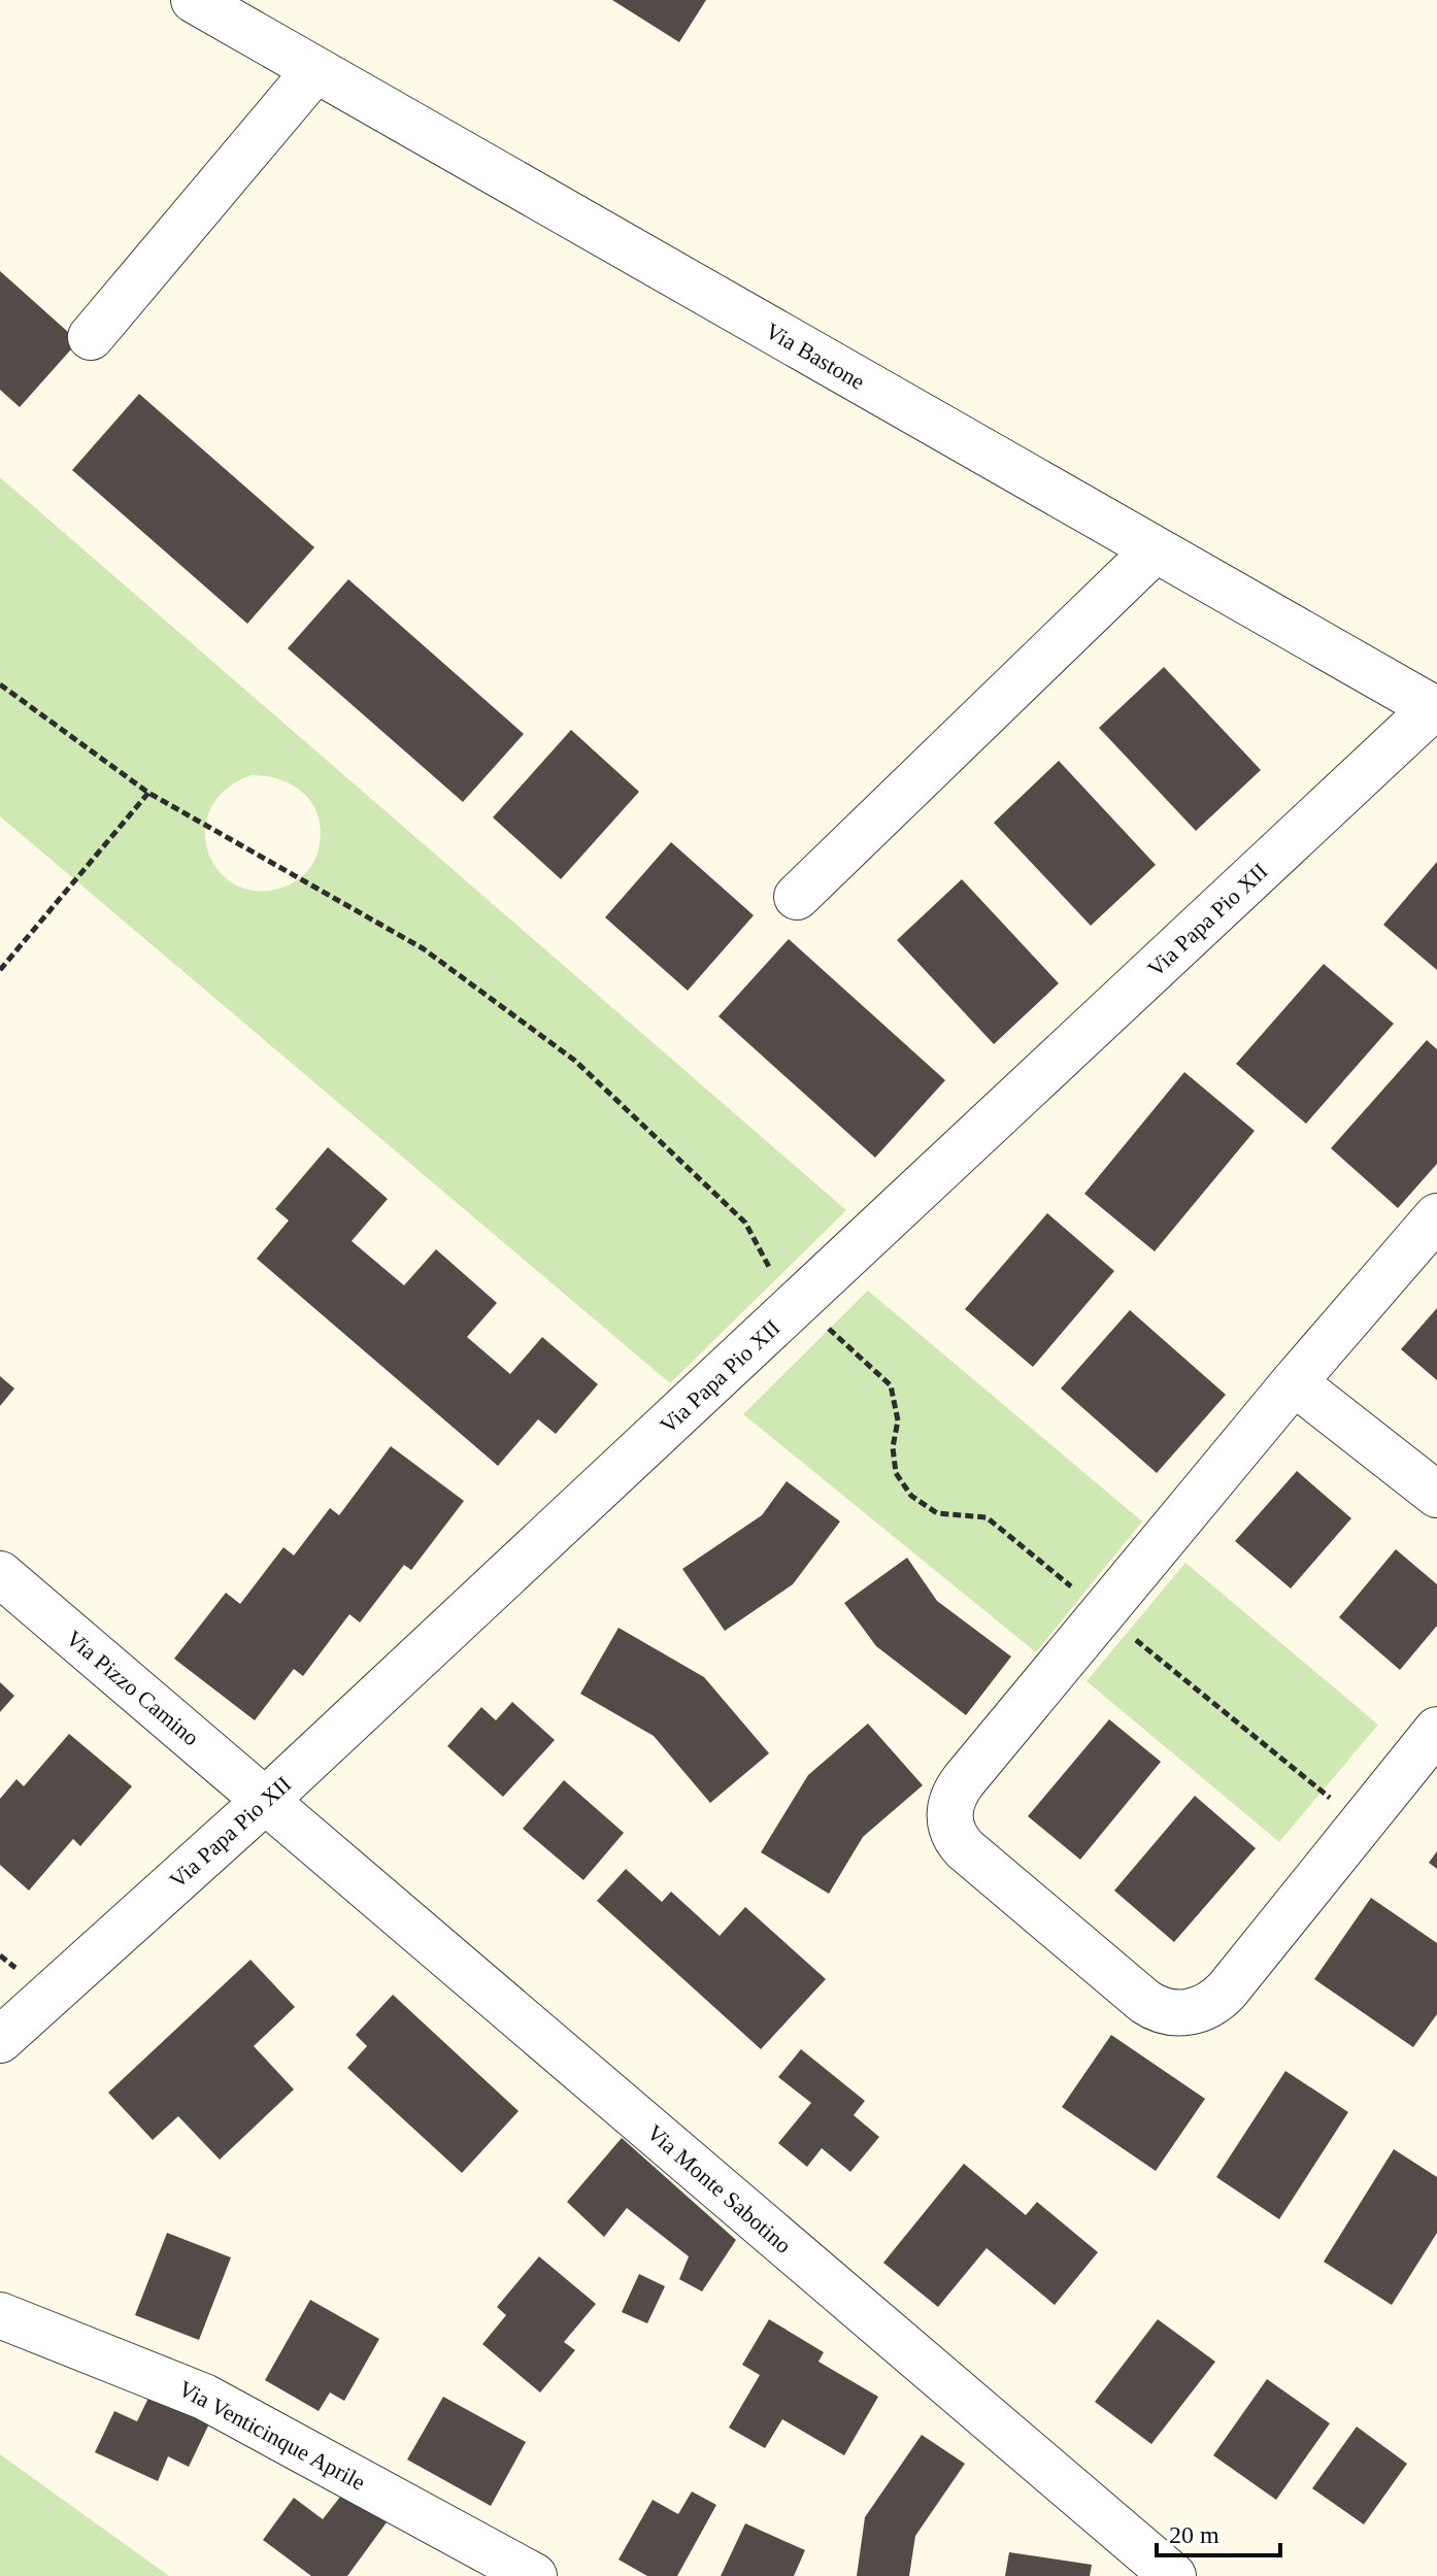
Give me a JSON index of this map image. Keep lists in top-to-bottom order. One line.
{"streets":{"street":["Via Bastone","Via Papa Pio XII","Via Pizzo Camino","Via Monte Sabotino","Via Venticinque Aprile"]},"crossings":[["Via Bastone","Via Papa Pio XII"],["Via Papa Pio XII","Via Pizzo Camino"],["Via Papa Pio XII","Via Monte Sabotino"],["Via Pizzo Camino","Via Monte Sabotino"]],"scale_bar":"20 m"}
